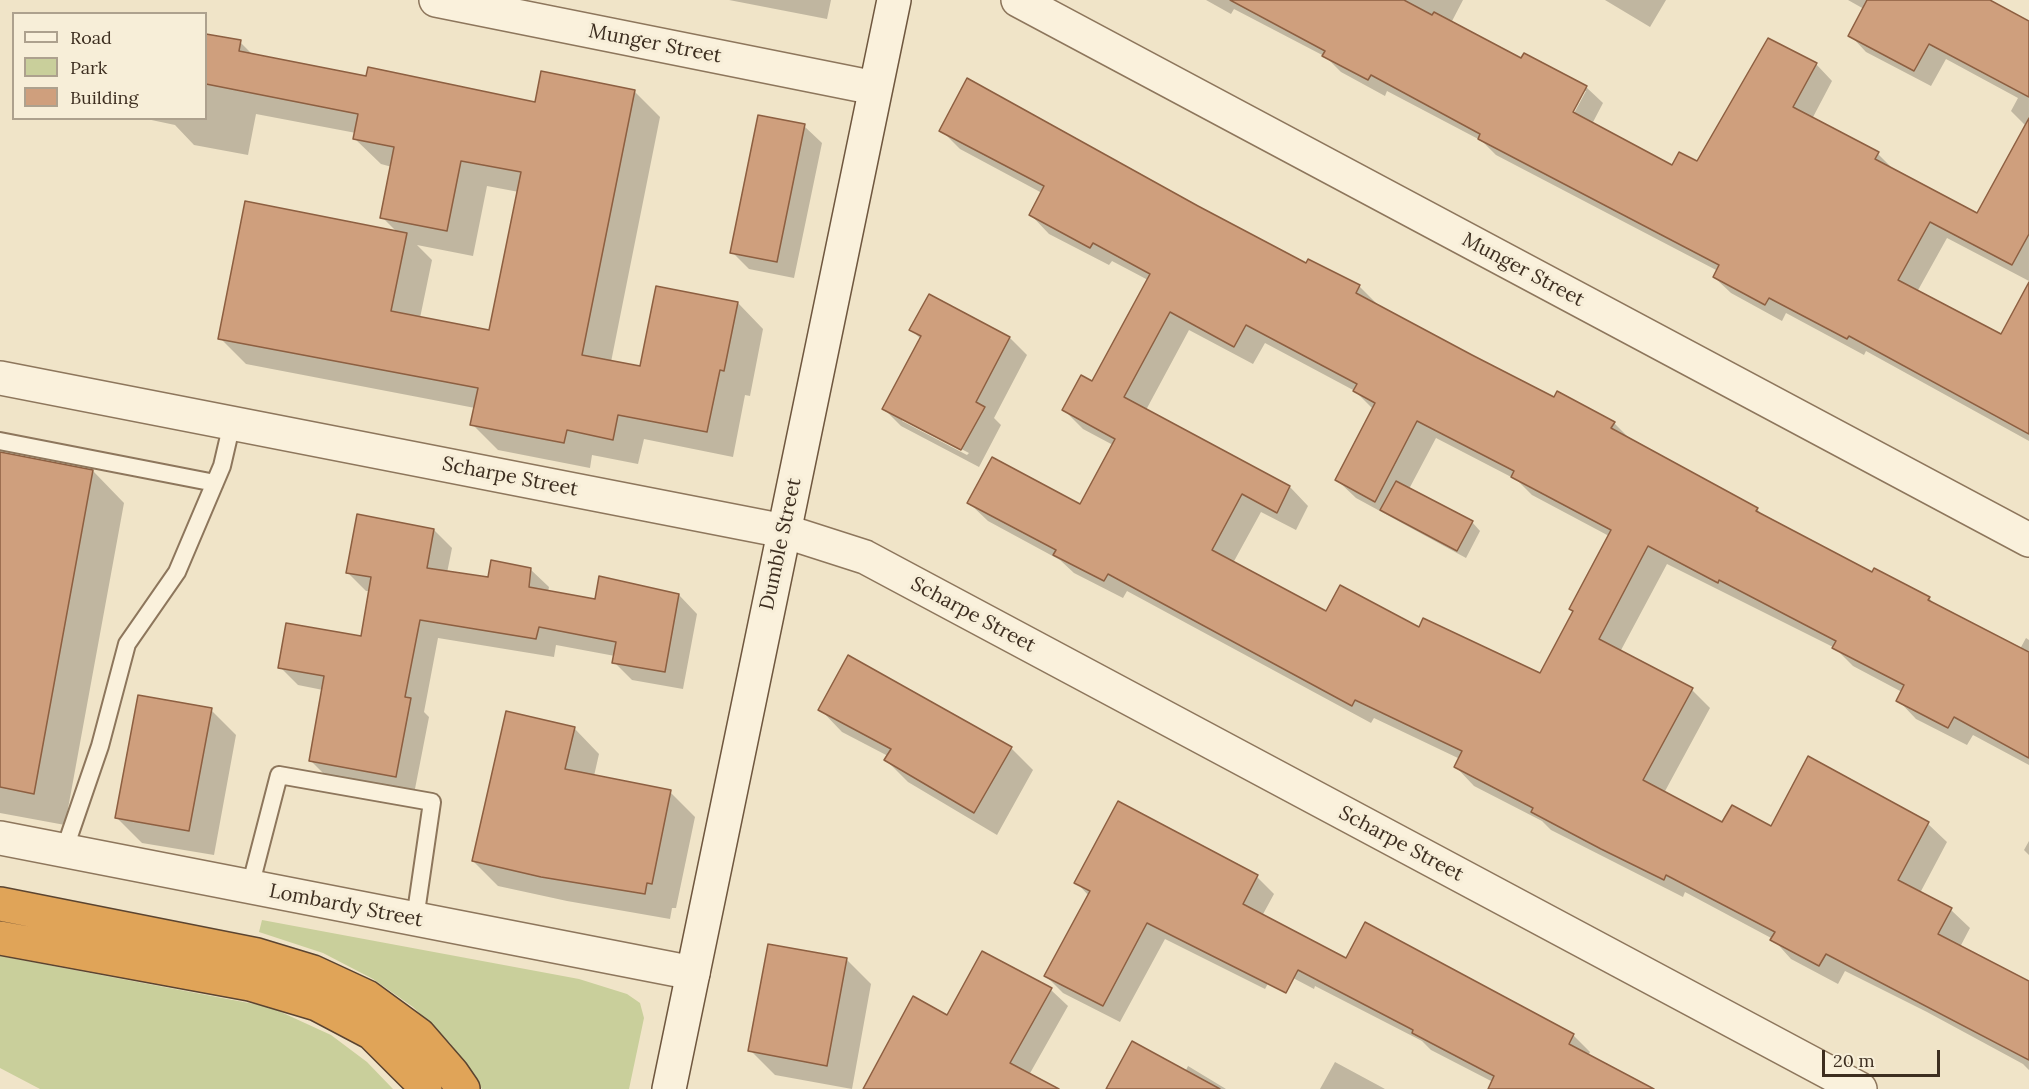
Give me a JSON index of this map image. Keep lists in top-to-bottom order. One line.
{"streets":{"street":["Munger Street","Scharpe Street","Dumble Street","Lombardy Street"]},"crossings":[["Munger Street","Dumble Street"],["Scharpe Street","Dumble Street"],["Dumble Street","Lombardy Street"]],"legend":["Road","Park","Building"],"scale_bar":"20 m"}
